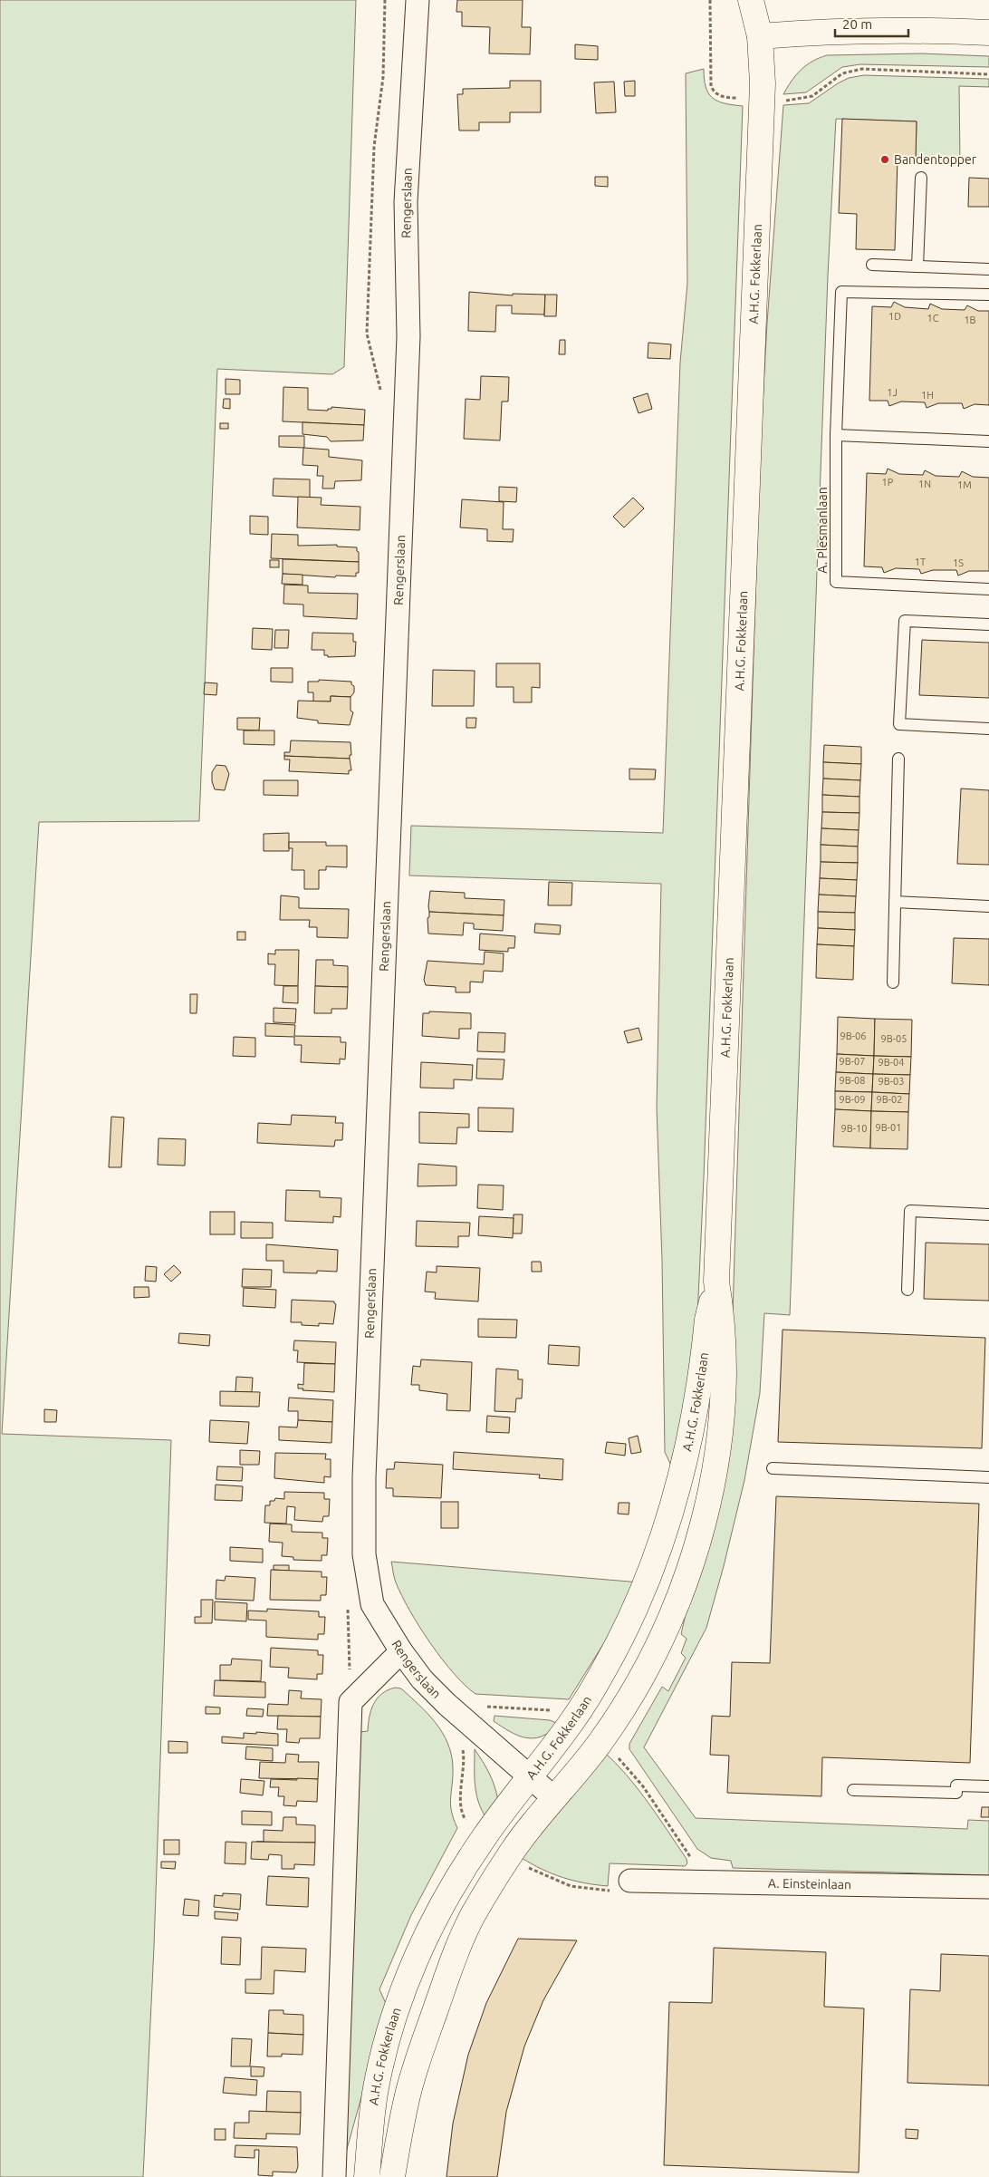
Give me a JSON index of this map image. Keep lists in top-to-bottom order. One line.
{"streets":{"main road":["A.H.G. Fokkerlaan"],"street":["Rengerslaan","A. Einsteinlaan"],"lane":["A. Plesmanlaan"]},"crossings":[["Rengerslaan","A.H.G. Fokkerlaan"]],"places":["Bandentopper"],"house_numbers":["1D","1C","1B","1J","1H","1P","1N","1M","1T","1S","9B-06","9B-05","9B-07","9B-04","9B-08","9B-03","9B-09","9B-02","9B-01","9B-10"],"scale_bar":"20 m"}
